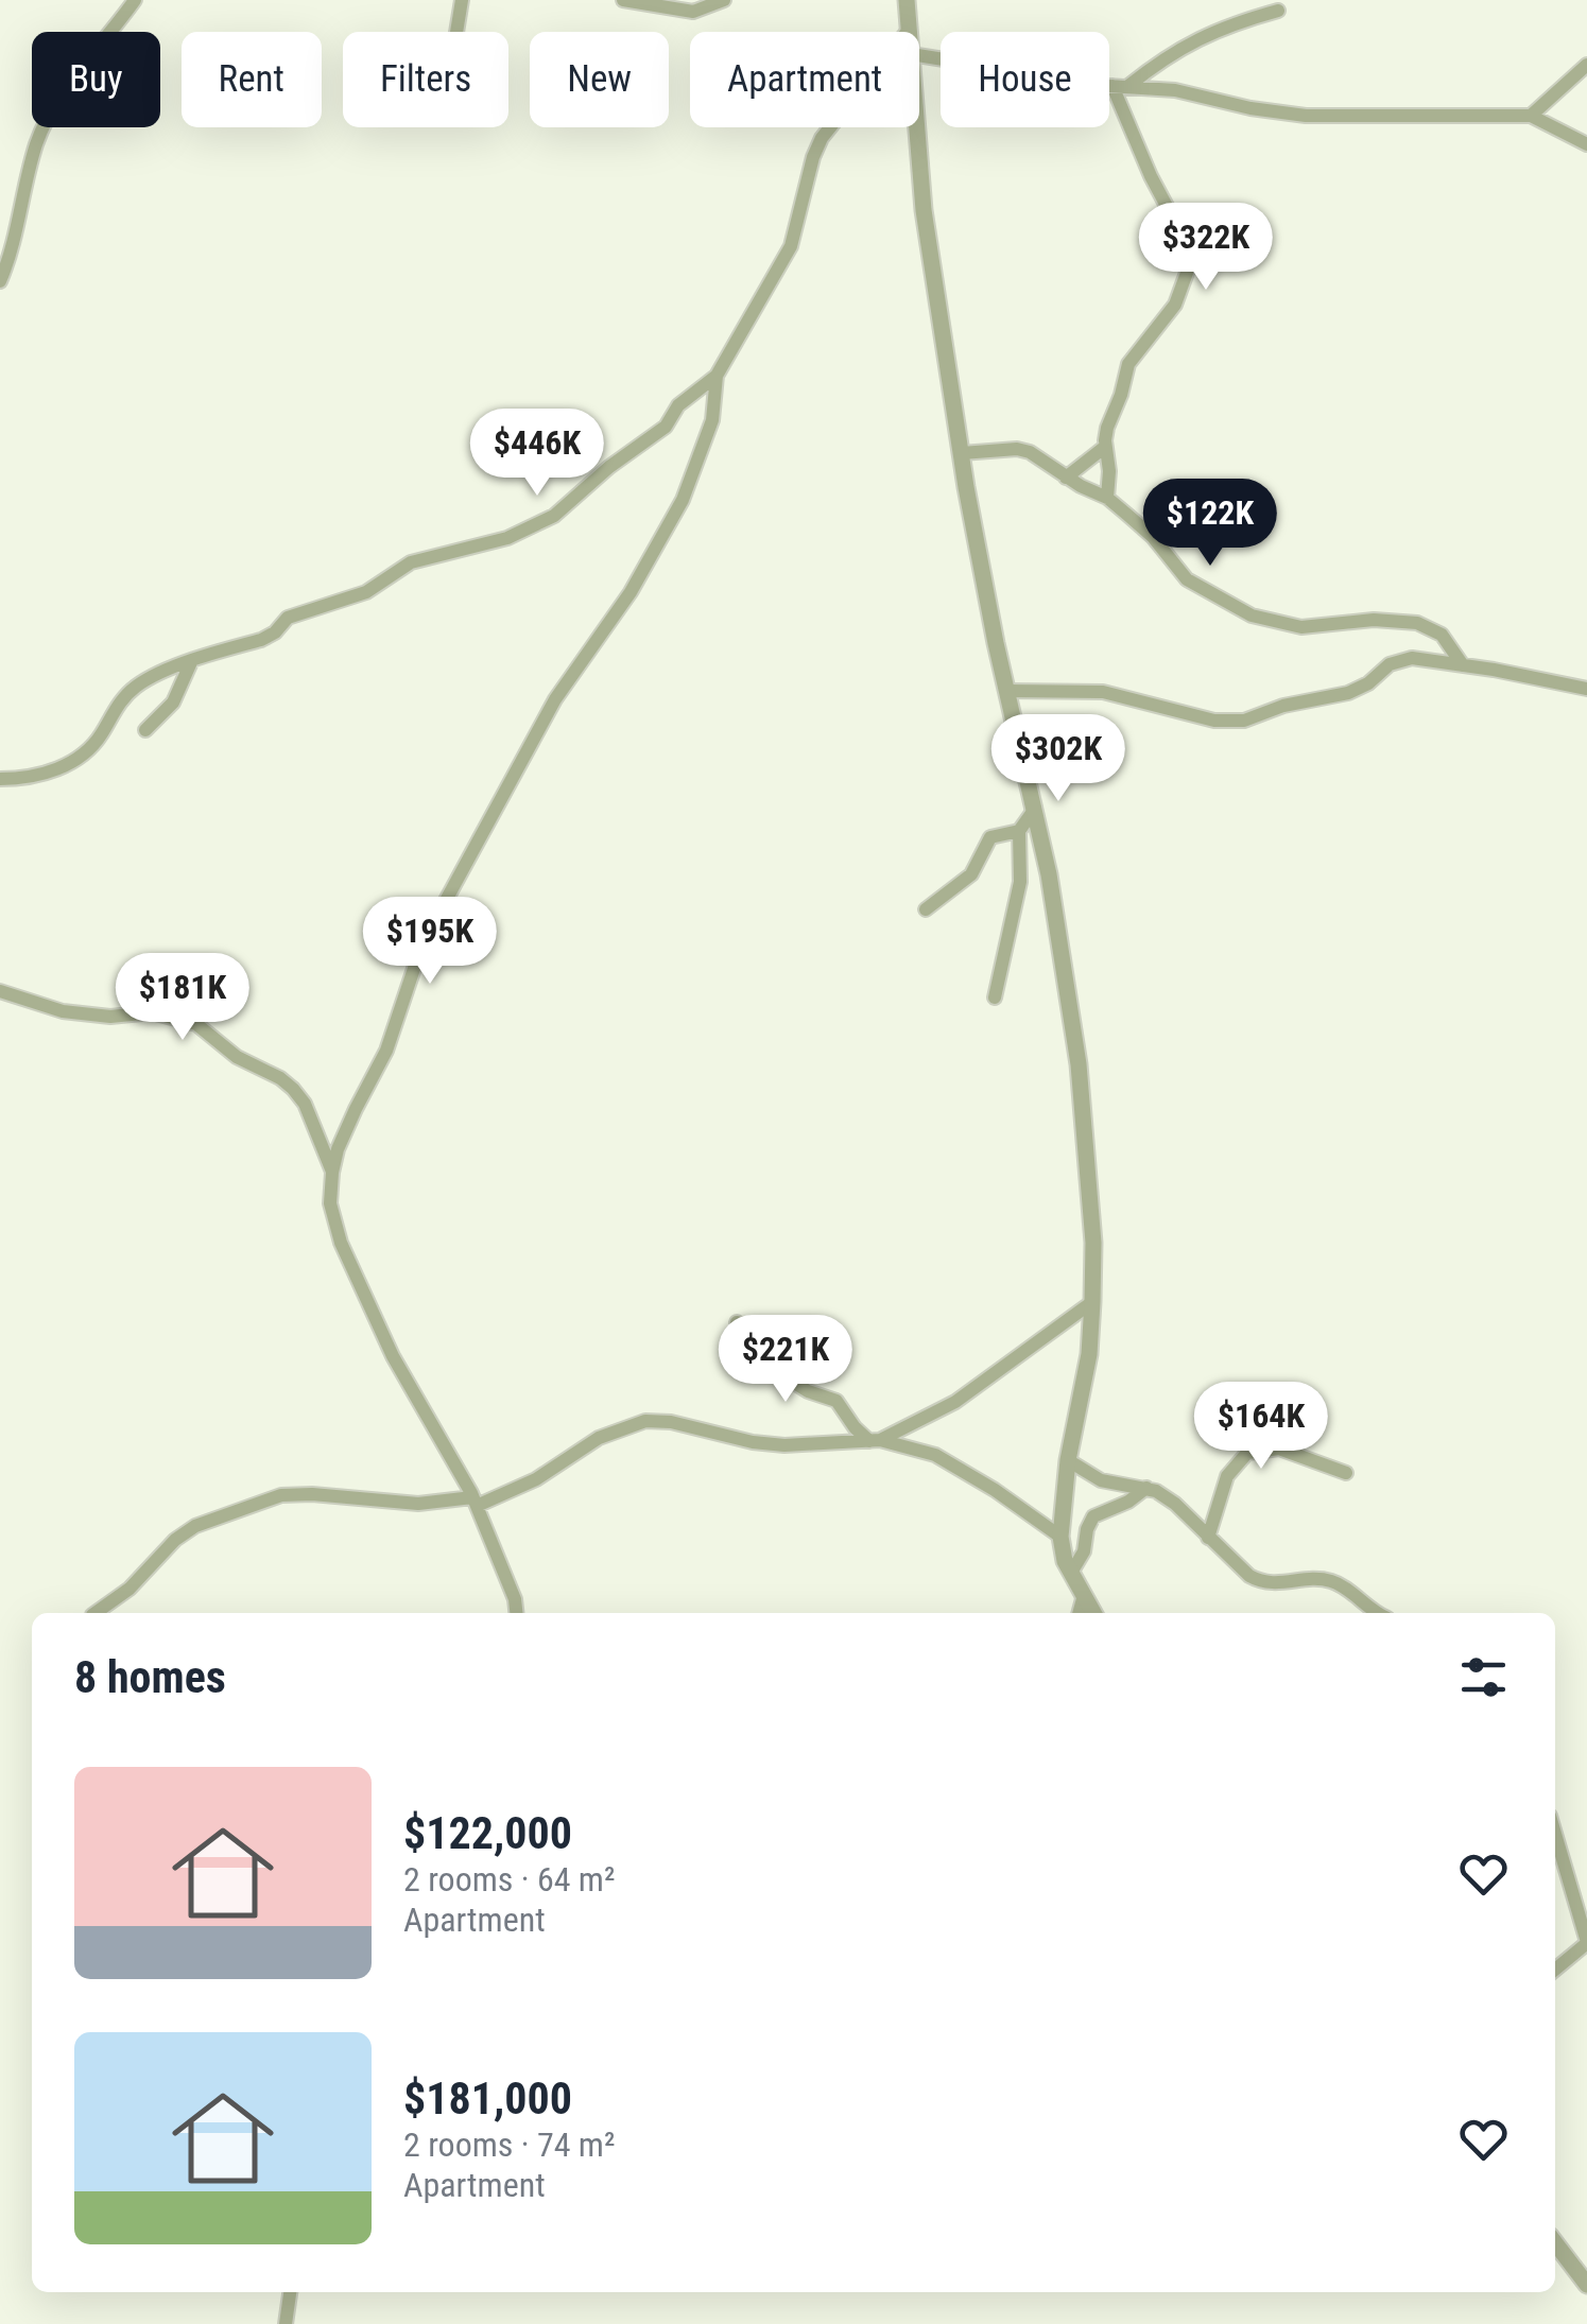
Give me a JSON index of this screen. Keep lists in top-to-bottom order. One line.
{"page":{"chip":["Buy","Rent","Filters","New","Apartment","House"],"price":["$322K","$446K","$122K","$302K","$195K","$181K","$221K","$164K"],"heading":"8 homes","list":[{"name":"$122,000","note":"2 rooms · 64 m² · Apartment"},{"name":"$181,000","note":"2 rooms · 74 m² · Apartment"}]}}
